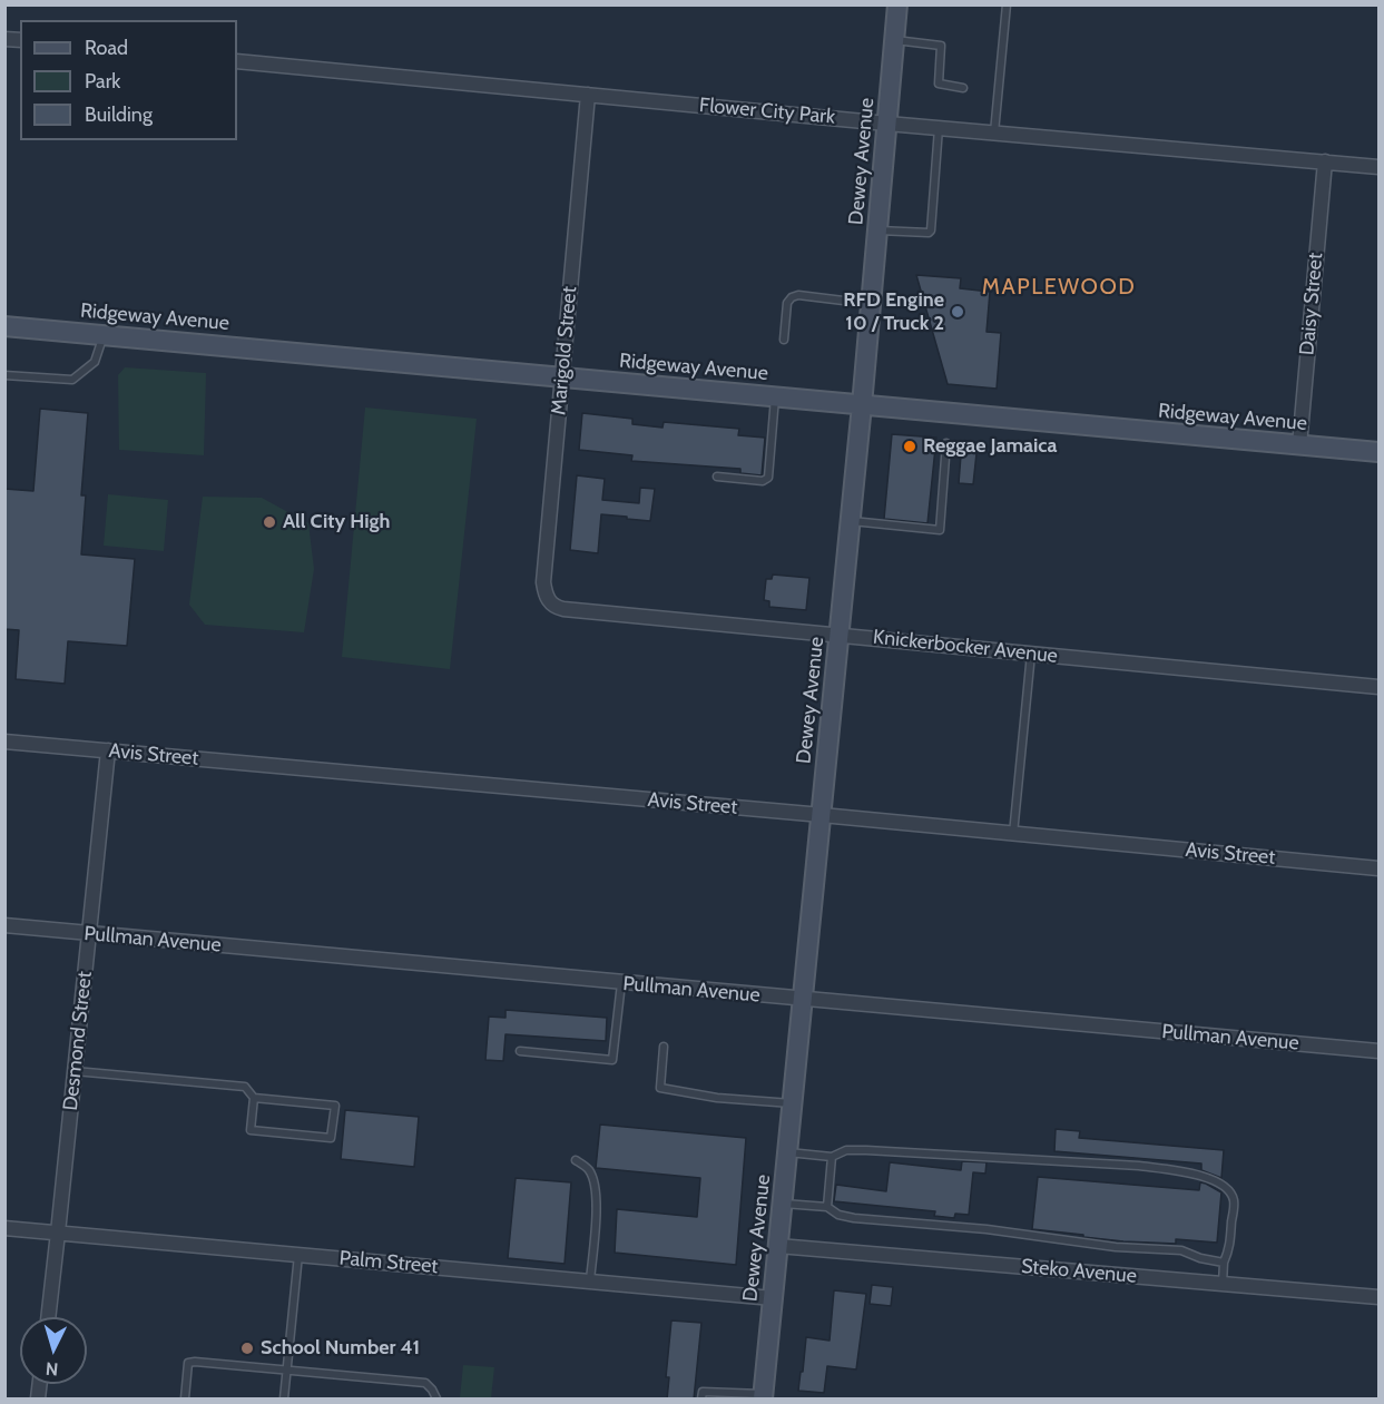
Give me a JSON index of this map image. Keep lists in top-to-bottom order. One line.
{"streets":{"street":["Flower City Park","Dewey Avenue","Daisy Street","Ridgeway Avenue","Marigold Street","Knickerbocker Avenue","Avis Street","Pullman Avenue","Desmond Street","Palm Street","Steko Avenue"]},"crossings":[["Flower City Park","Dewey Avenue"],["Flower City Park","Daisy Street"],["Flower City Park","Marigold Street"],["Dewey Avenue","Ridgeway Avenue"],["Dewey Avenue","Knickerbocker Avenue"],["Dewey Avenue","Avis Street"],["Dewey Avenue","Pullman Avenue"],["Dewey Avenue","Palm Street"],["Dewey Avenue","Steko Avenue"],["Daisy Street","Ridgeway Avenue"],["Ridgeway Avenue","Marigold Street"],["Marigold Street","Knickerbocker Avenue"],["Avis Street","Desmond Street"],["Pullman Avenue","Desmond Street"],["Desmond Street","Palm Street"]],"districts":["MAPLEWOOD"],"places":["RFD Engine 10 / Truck 2","Reggae Jamaica","All City High","School Number 41"],"legend":["Road","Park","Building"],"north":"bottom"}
